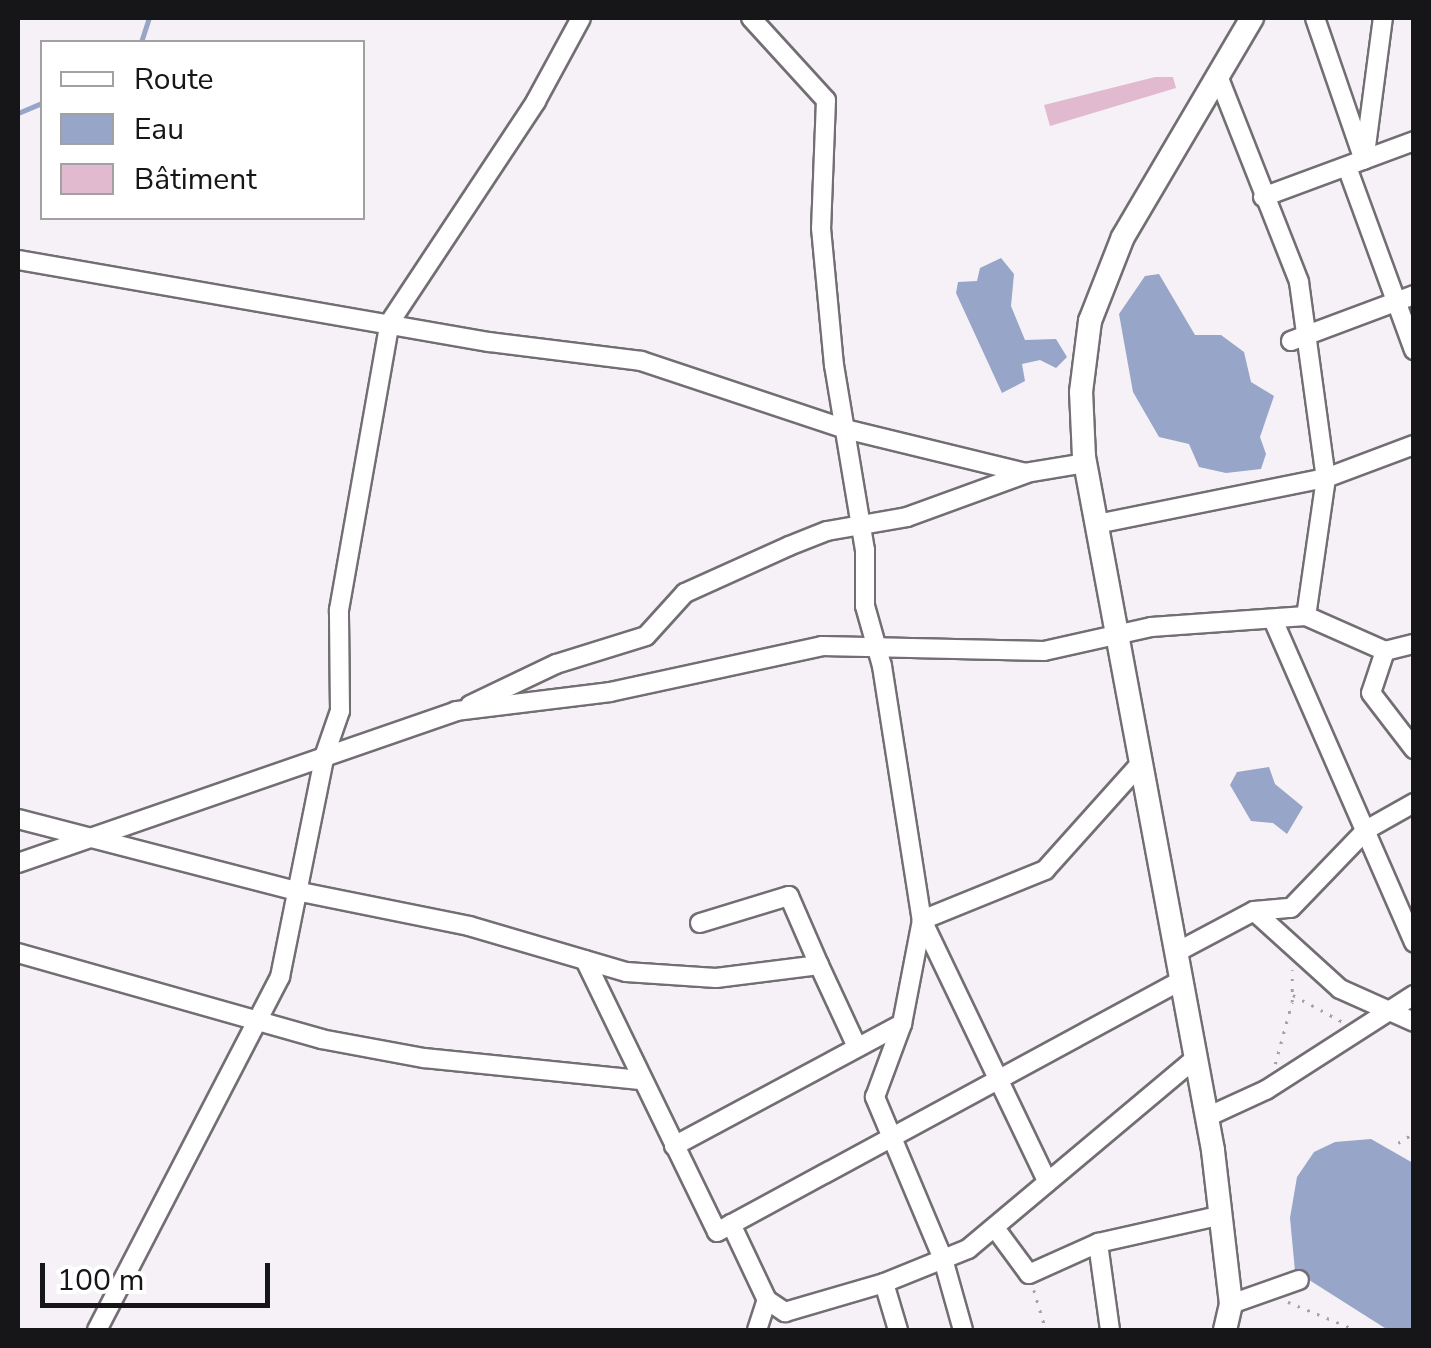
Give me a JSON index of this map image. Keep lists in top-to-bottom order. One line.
{"legend":["Route","Eau","Bâtiment"],"scale_bar":"100 m"}
